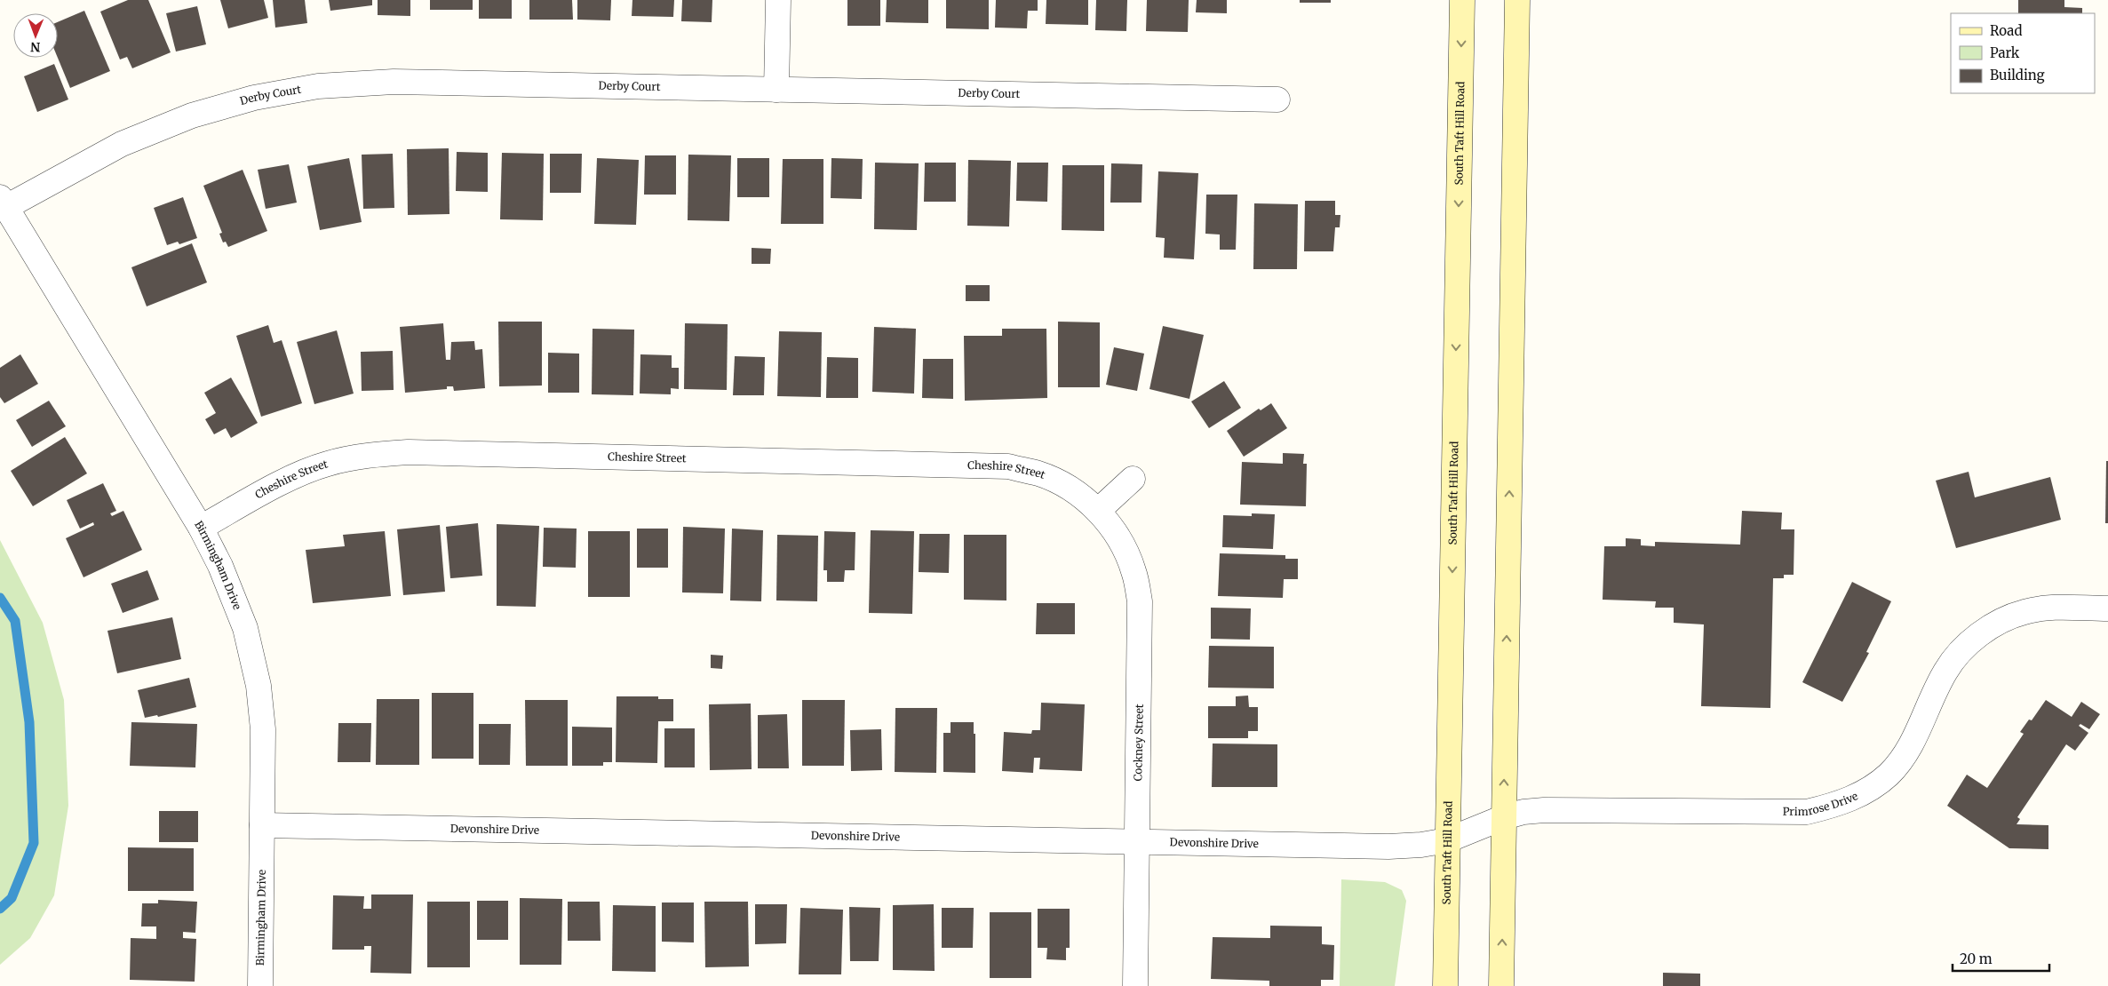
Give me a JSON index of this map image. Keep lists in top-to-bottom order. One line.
{"streets":{"main road":["South Taft Hill Road"],"street":["Derby Court","Cheshire Street","Birmingham Drive","Cockney Street","Primrose Drive","Devonshire Drive"]},"crossings":[["Derby Court","Birmingham Drive"],["South Taft Hill Road","Primrose Drive"],["South Taft Hill Road","Devonshire Drive"],["Cheshire Street","Birmingham Drive"],["Cheshire Street","Cockney Street"],["Birmingham Drive","Devonshire Drive"],["Cockney Street","Devonshire Drive"],["Primrose Drive","Devonshire Drive"]],"legend":["Road","Park","Building"],"scale_bar":"20 m","north":"bottom"}
